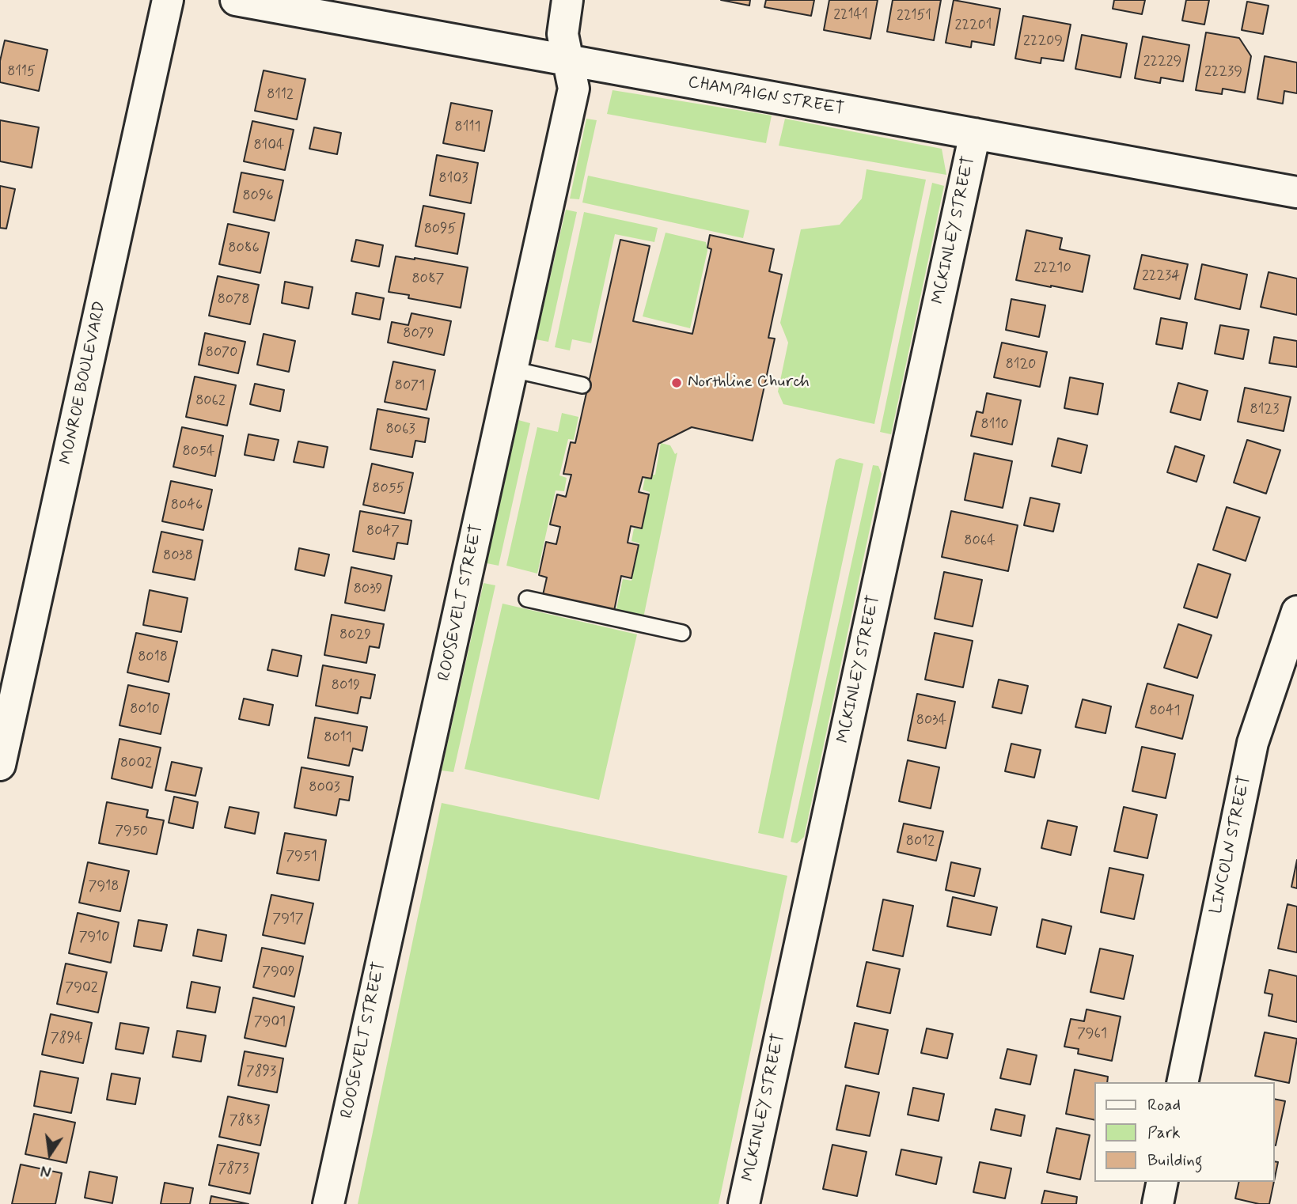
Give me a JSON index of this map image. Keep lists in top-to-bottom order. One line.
{"streets":{"street":["CHAMPAIGN STREET","MCKINLEY STREET","MONROE BOULEVARD","ROOSEVELT STREET","LINCOLN STREET"]},"crossings":[["CHAMPAIGN STREET","MCKINLEY STREET"],["CHAMPAIGN STREET","ROOSEVELT STREET"]],"places":["Northline Church"],"house_numbers":["22141","22151","22201","22209","22229","8115","22239","8112","8111","8104","8103","8096","8095","8086","22210","22234","8087","8078","8079","8070","8120","8071","8062","8123","8110","8063","8054","8055","8046","8047","8064","8038","8039","8029","8018","8019","8010","8041","8034","8011","8002","8003","7950","8012","7951","7918","7917","7910","7909","7902","7901","7961","7894","7893","7883","7873"],"legend":["Road","Park","Building"],"north":"bottom"}
